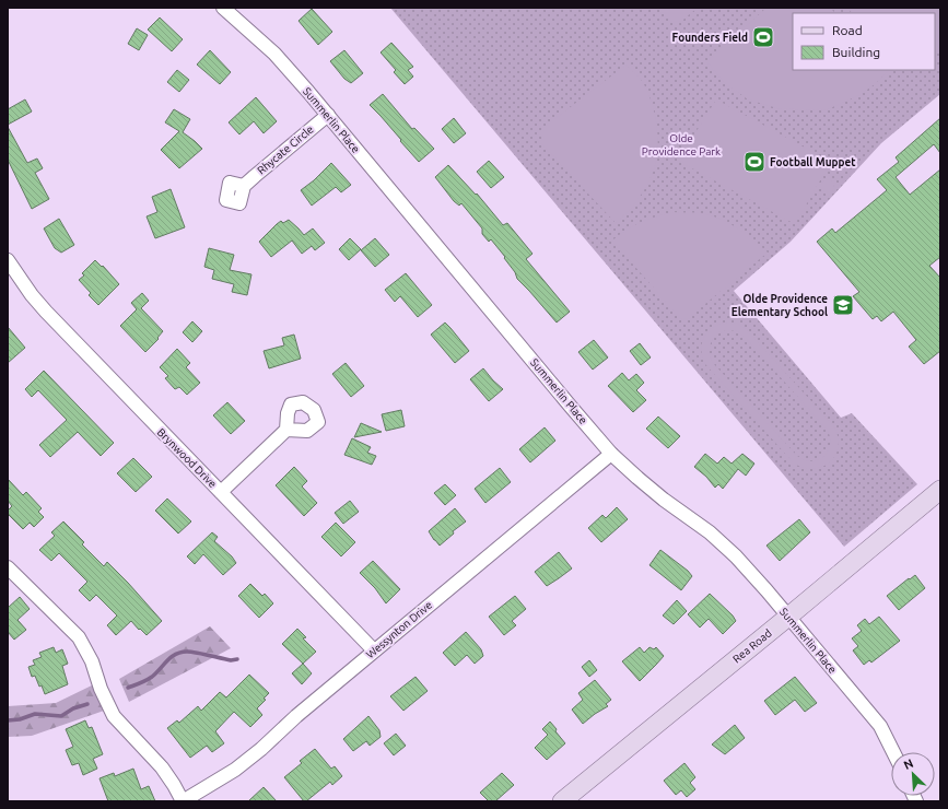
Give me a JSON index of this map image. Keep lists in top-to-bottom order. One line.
{"streets":{"main road":["Rea Road"],"street":["Summerlin Place","Rhycate Circle","Brynwood Drive","Wessynton Drive"]},"crossings":[["Summerlin Place","Rhycate Circle"],["Summerlin Place","Wessynton Drive"],["Summerlin Place","Rea Road"],["Brynwood Drive","Wessynton Drive"]],"parks":["Olde Providence Park"],"places":{"sports":["Founders Field","Football Muppet"],"school or university":["Olde Providence Elementary School"]},"legend":["Road","Building"],"north":"top left"}
